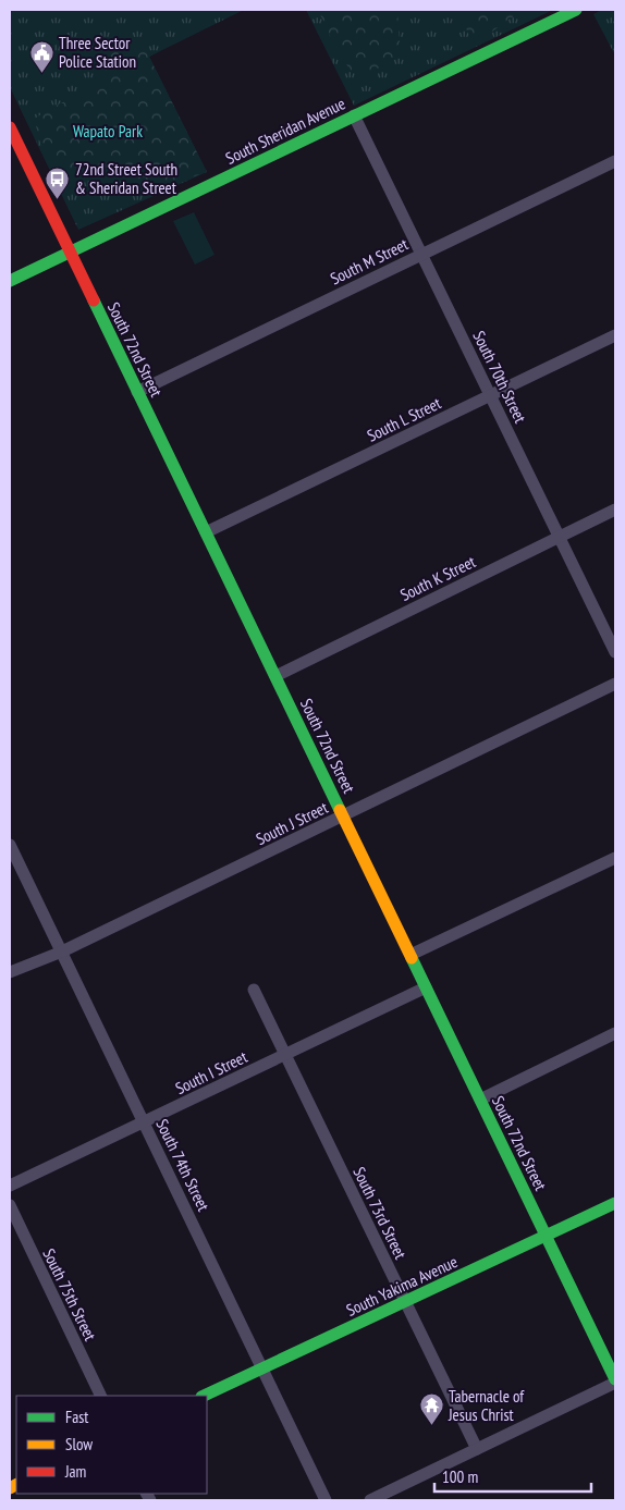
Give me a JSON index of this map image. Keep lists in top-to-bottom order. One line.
{"streets":{"main road":["South Sheridan Avenue","South 72nd Street","South Yakima Avenue"],"street":["South M Street","South 70th Street","South L Street","South K Street","South J Street","South I Street","South 74th Street","South 73rd Street","South 75th Street"]},"crossings":[["South Sheridan Avenue","South 72nd Street"],["South Sheridan Avenue","South 70th Street"],["South M Street","South 72nd Street"],["South M Street","South 70th Street"],["South 72nd Street","South L Street"],["South 72nd Street","South K Street"],["South 72nd Street","South J Street"],["South 72nd Street","South I Street"],["South 72nd Street","South Yakima Avenue"],["South 70th Street","South L Street"],["South 70th Street","South K Street"],["South J Street","South 74th Street"],["South I Street","South 74th Street"],["South I Street","South 73rd Street"],["South 74th Street","South Yakima Avenue"],["South 73rd Street","South Yakima Avenue"]],"parks":["Wapato Park"],"places":{"public building":["Three Sector Police Station"],"bus stop":["72nd Street South & Sheridan Street"],"temple":["Tabernacle of Jesus Christ"]},"legend":["Fast","Slow","Jam"],"scale_bar":"100 m"}
